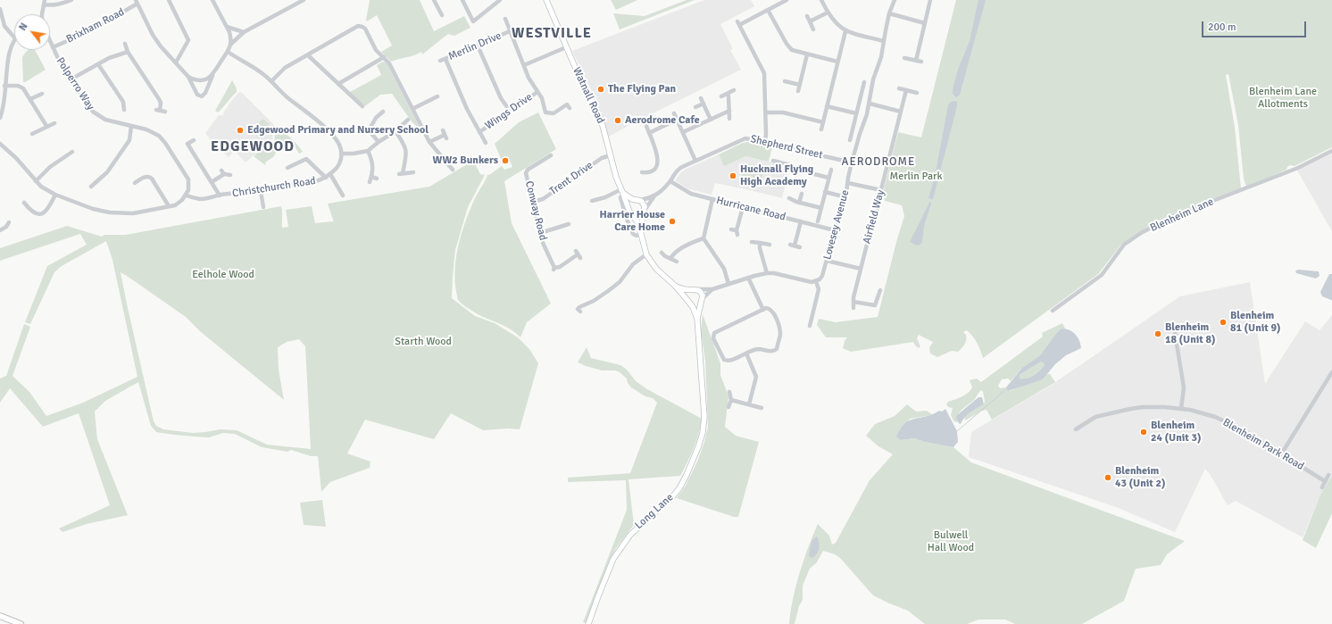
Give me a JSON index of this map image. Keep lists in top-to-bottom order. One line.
{"streets":{"main road":["Watnall Road","Long Lane"],"street":["Brixham Road","Merlin Drive","Polperro Way","Wings Drive","Shepherd Street","Trent Drive","Christchurch Road","Hurricane Road","Conway Road","Blenheim Lane","Airfield Way","Lovesey Avenue","Blenheim Park Road"]},"crossings":[["Brixham Road","Polperro Way"],["Polperro Way","Christchurch Road"],["Watnall Road","Shepherd Street"],["Watnall Road","Trent Drive"],["Watnall Road","Long Lane"],["Shepherd Street","Hurricane Road"],["Shepherd Street","Lovesey Avenue"],["Trent Drive","Conway Road"],["Hurricane Road","Lovesey Avenue"]],"districts":["WESTVILLE","EDGEWOOD","AERODROME"],"parks":["Blenheim Lane Allotments","Merlin Park","Eelhole Wood","Starth Wood","Bulwell Hall Wood"],"places":["The Flying Pan","Aerodrome Cafe","Edgewood Primary and Nursery School","WW2 Bunkers","Hucknall Flying High Academy","Harrier House Care Home","Blenheim 81 (Unit 9)","Blenheim 18 (Unit 8)","Blenheim 24 (Unit 3)","Blenheim 43 (Unit 2)"],"scale_bar":"200 m","north":"top left"}
